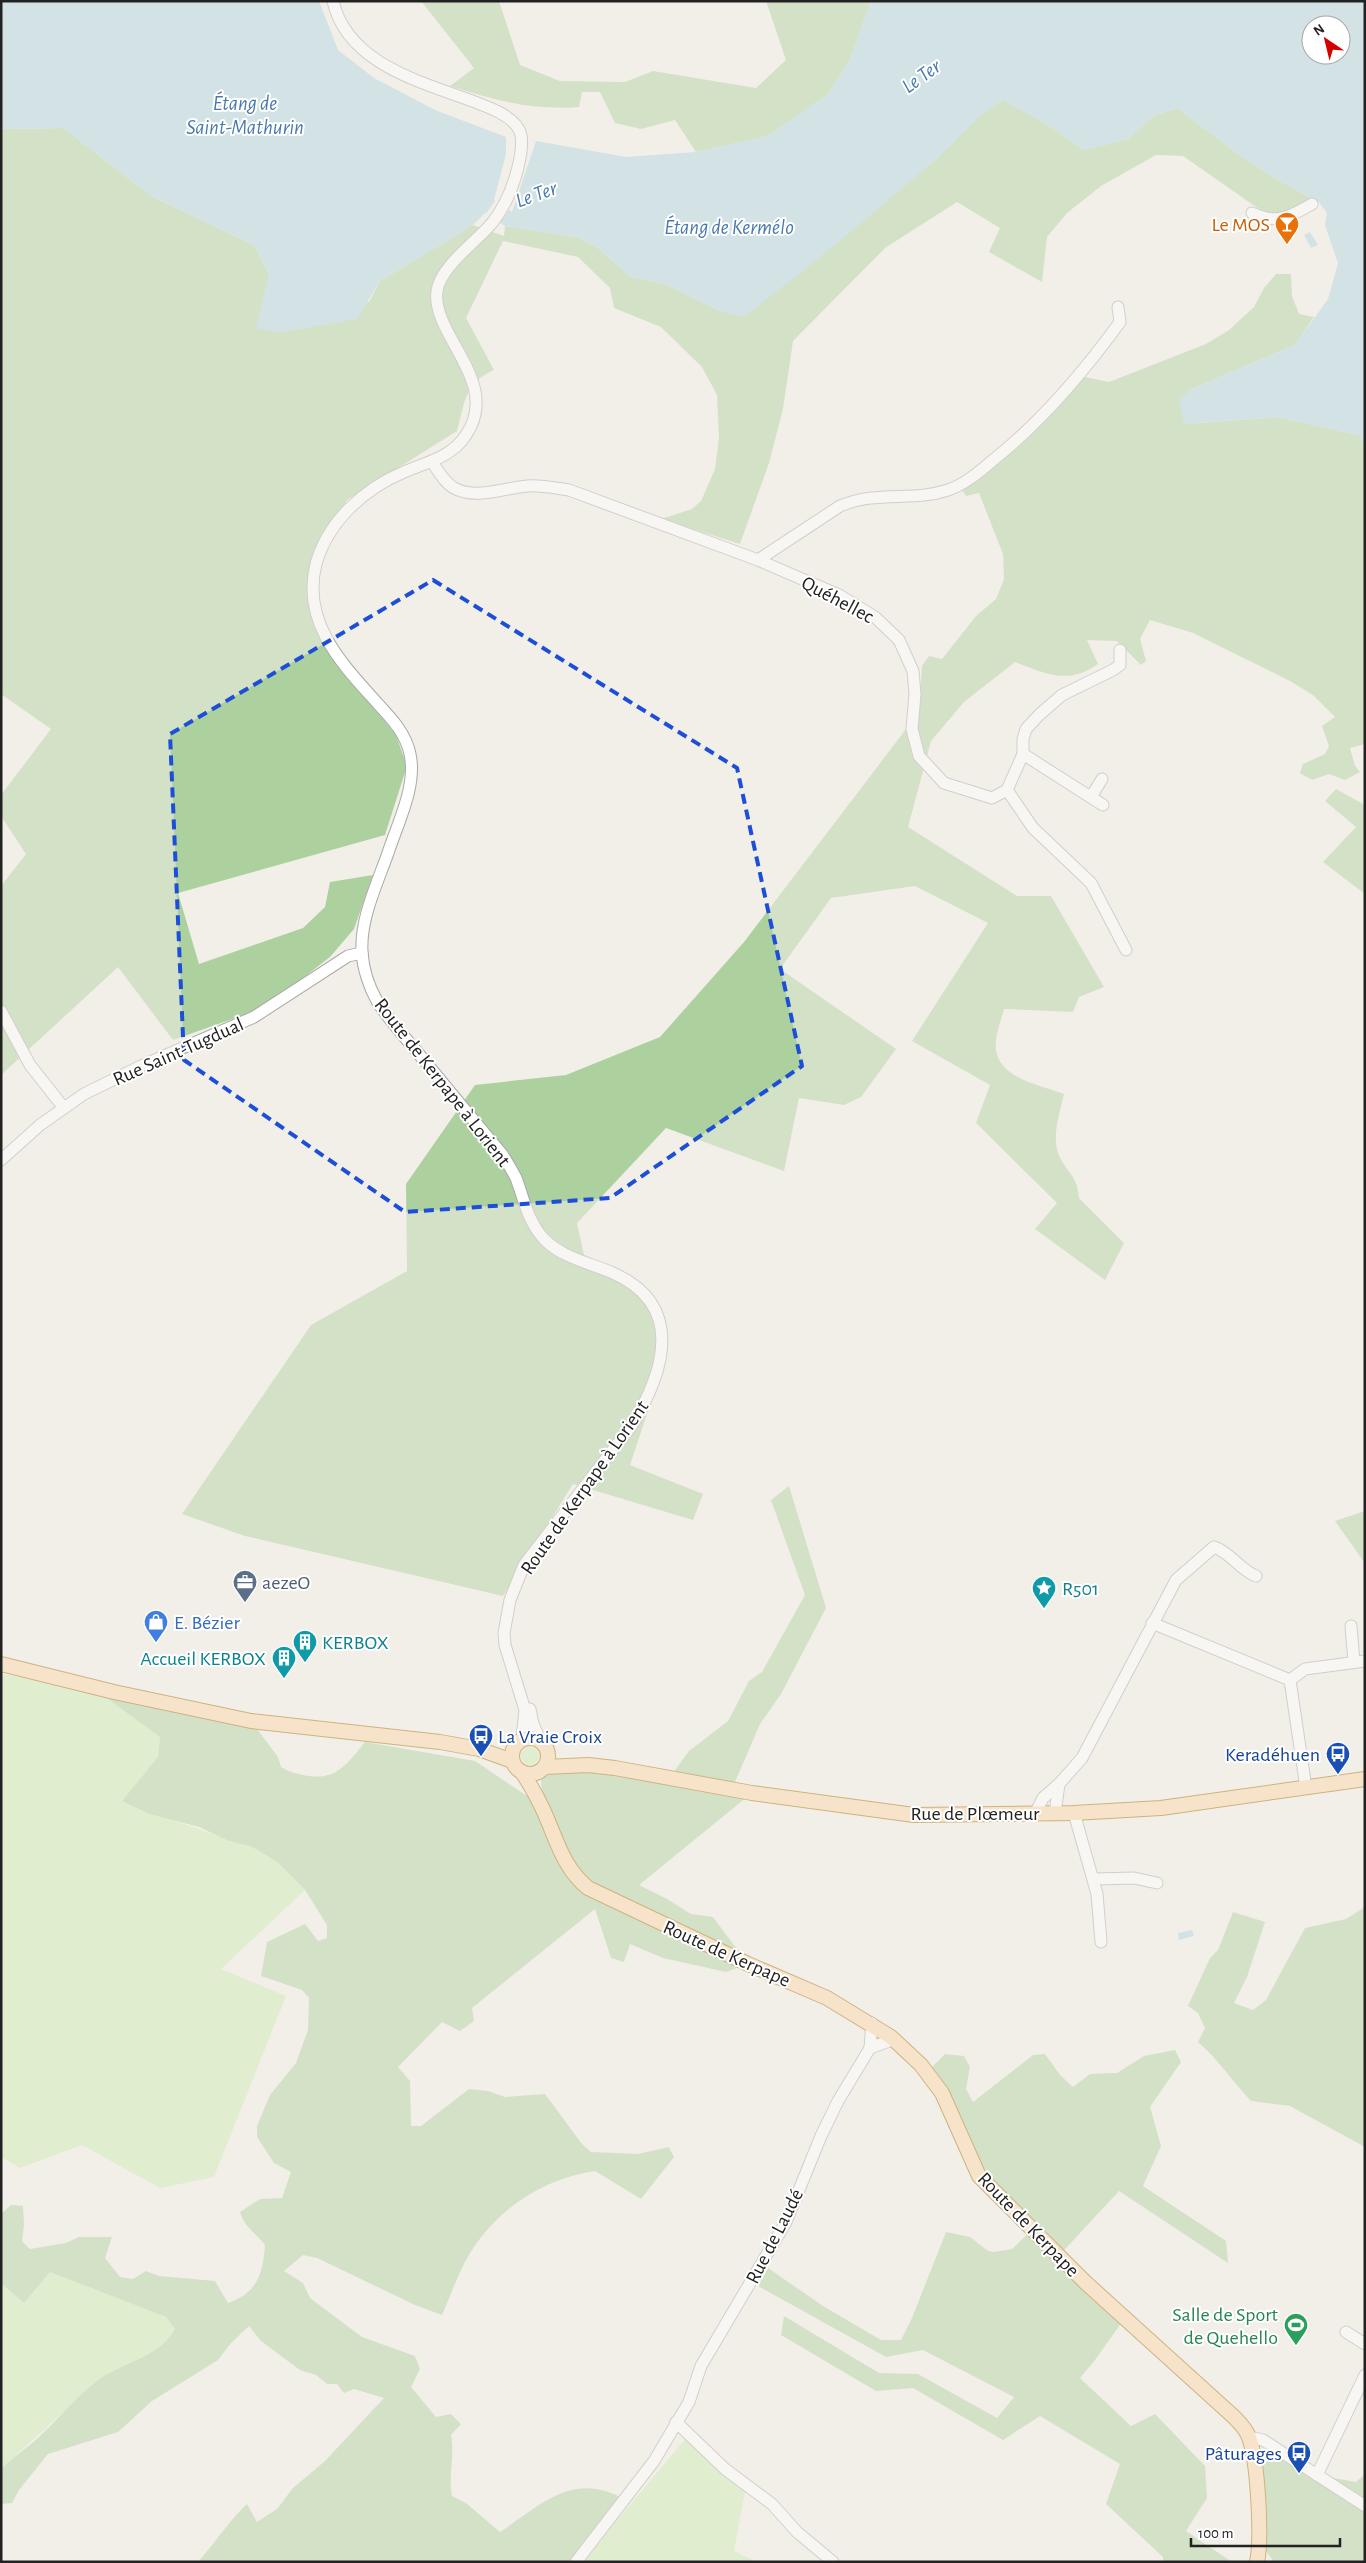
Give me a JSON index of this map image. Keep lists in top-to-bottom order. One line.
{"streets":{"main road":["Rue de Plœmeur","Route de Kerpape"],"street":["Quéhellec","Rue Saint-Tugdual","Route de Kerpape à Lorient","Rue de Laudé"]},"crossings":[["Quéhellec","Route de Kerpape à Lorient"],["Rue Saint-Tugdual","Route de Kerpape à Lorient"],["Route de Kerpape à Lorient","Rue de Plœmeur"],["Route de Kerpape à Lorient","Route de Kerpape"],["Rue de Plœmeur","Route de Kerpape"],["Route de Kerpape","Rue de Laudé"]],"water":["Le Ter","Étang de Saint-Mathurin","Étang de Kermélo"],"places":{"bar":["Le MOS"],"office":["aezeO"],"place":["R501"],"shop":["E. Bézier"],"building":["KERBOX","Accueil KERBOX"],"bus stop":["La Vraie Croix","Keradéhuen","Pâturages"],"sports":["Salle de Sport de Quehello"]},"scale_bar":"100 m","north":"top left"}
